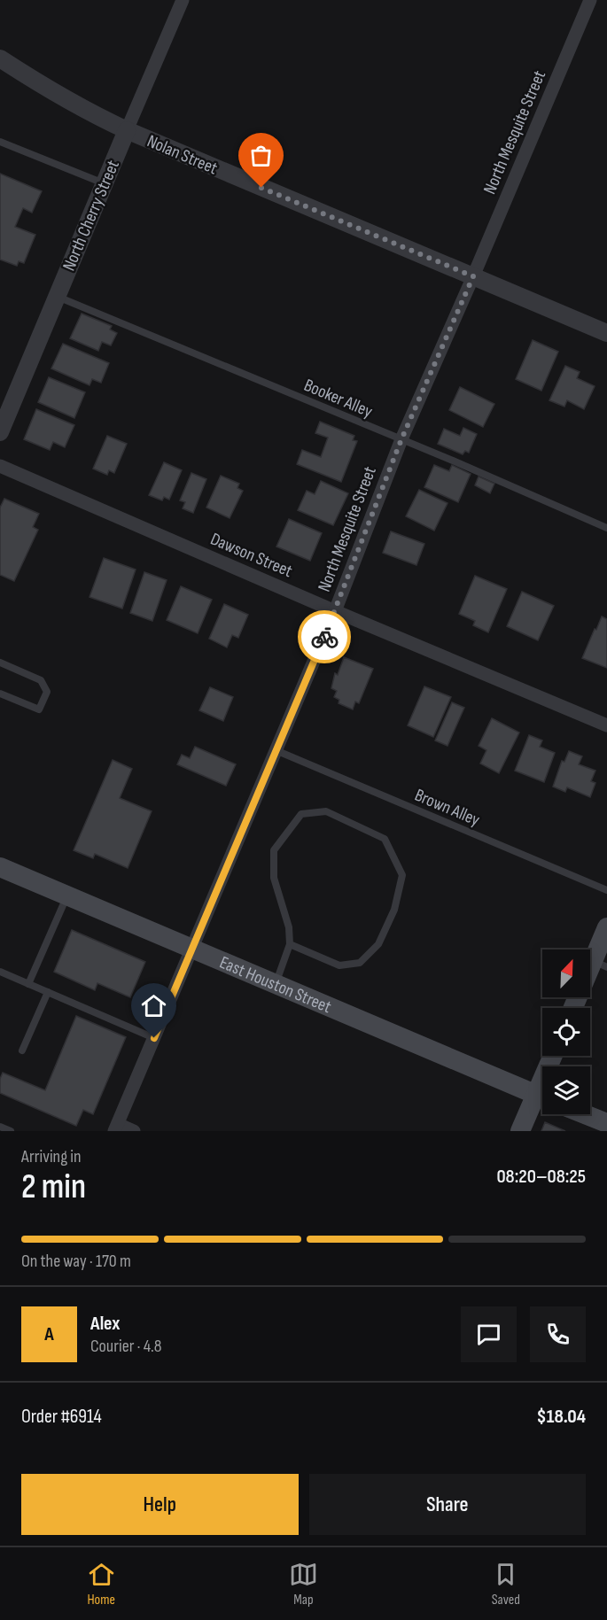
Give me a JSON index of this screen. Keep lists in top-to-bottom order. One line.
{"streets":{"main road":["East Houston Street"],"street":["North Mesquite Street","Nolan Street","North Cherry Street","Dawson Street"],"lane":["Booker Alley","Brown Alley"]},"crossings":[["North Mesquite Street","Nolan Street"],["North Mesquite Street","Booker Alley"],["North Mesquite Street","Dawson Street"],["North Mesquite Street","Brown Alley"],["North Mesquite Street","East Houston Street"],["Nolan Street","North Cherry Street"],["North Cherry Street","Booker Alley"]],"north":"top right","page":{"heading":["2 min","Arriving in","08:20–08:25"],"panel":["Alex","Courier · 4.8","Order #6914","$18.04"],"bar":"On the way · 170 m","round":"A","buttons":["Help","Share"],"tabs":["Home","Map","Saved"]}}
